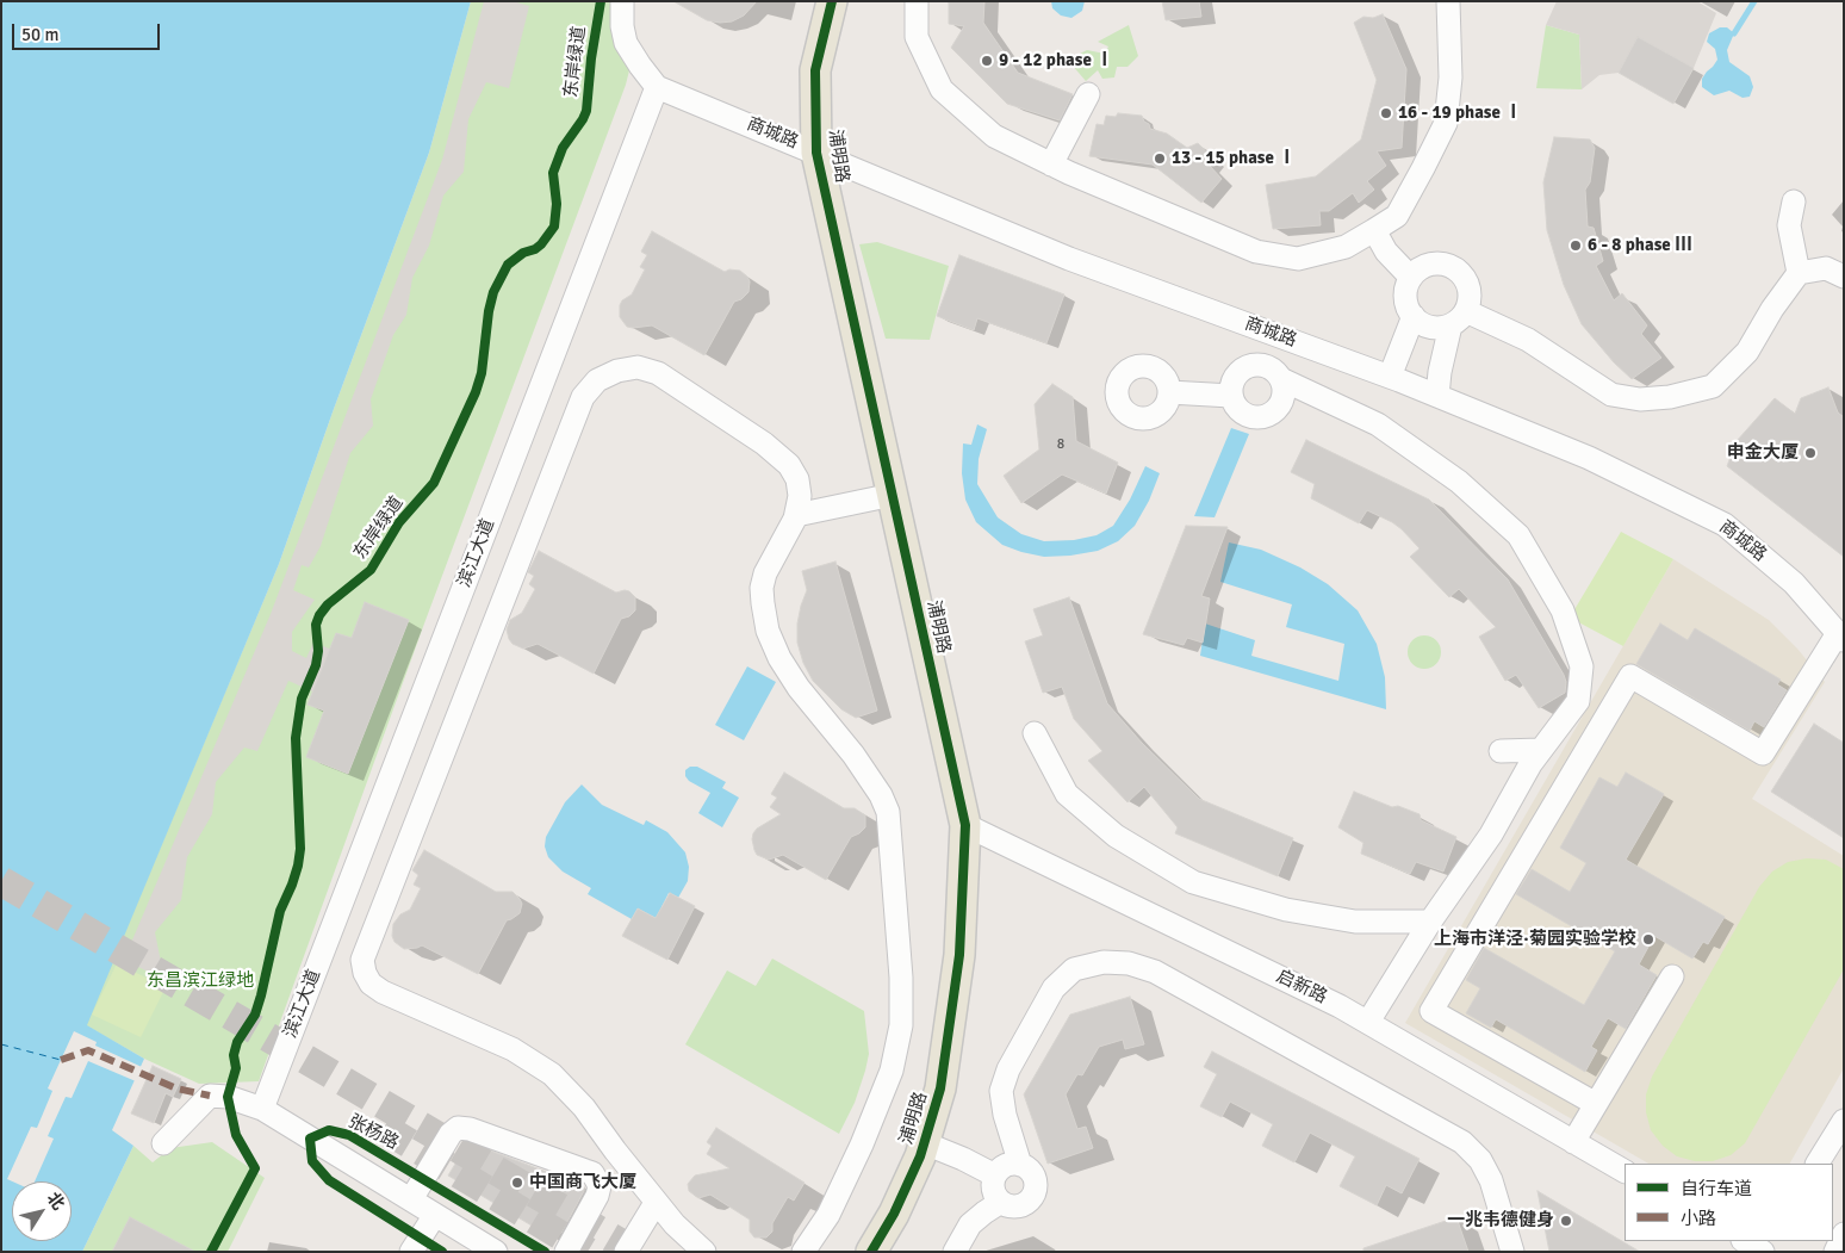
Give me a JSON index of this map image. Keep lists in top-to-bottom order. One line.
{"streets":{"main road":["浦明路"],"street":["商城路","滨江大道","启新路","张杨路"],"cycle path":["东岸绿道"]},"crossings":[["商城路","浦明路"],["商城路","滨江大道"],["浦明路","启新路"],["滨江大道","张杨路"]],"parks":["东昌滨江绿地"],"places":["9 - 12 phase Ⅰ","16 - 19 phase Ⅰ","13 - 15 phase Ⅰ","6 - 8 phase Ⅲ","申金大厦","上海市洋泾·菊园实验学校","中国商飞大厦","一兆韦德健身"],"house_numbers":["8"],"legend":["自行车道","小路"],"scale_bar":"50 m","north":"top right"}
